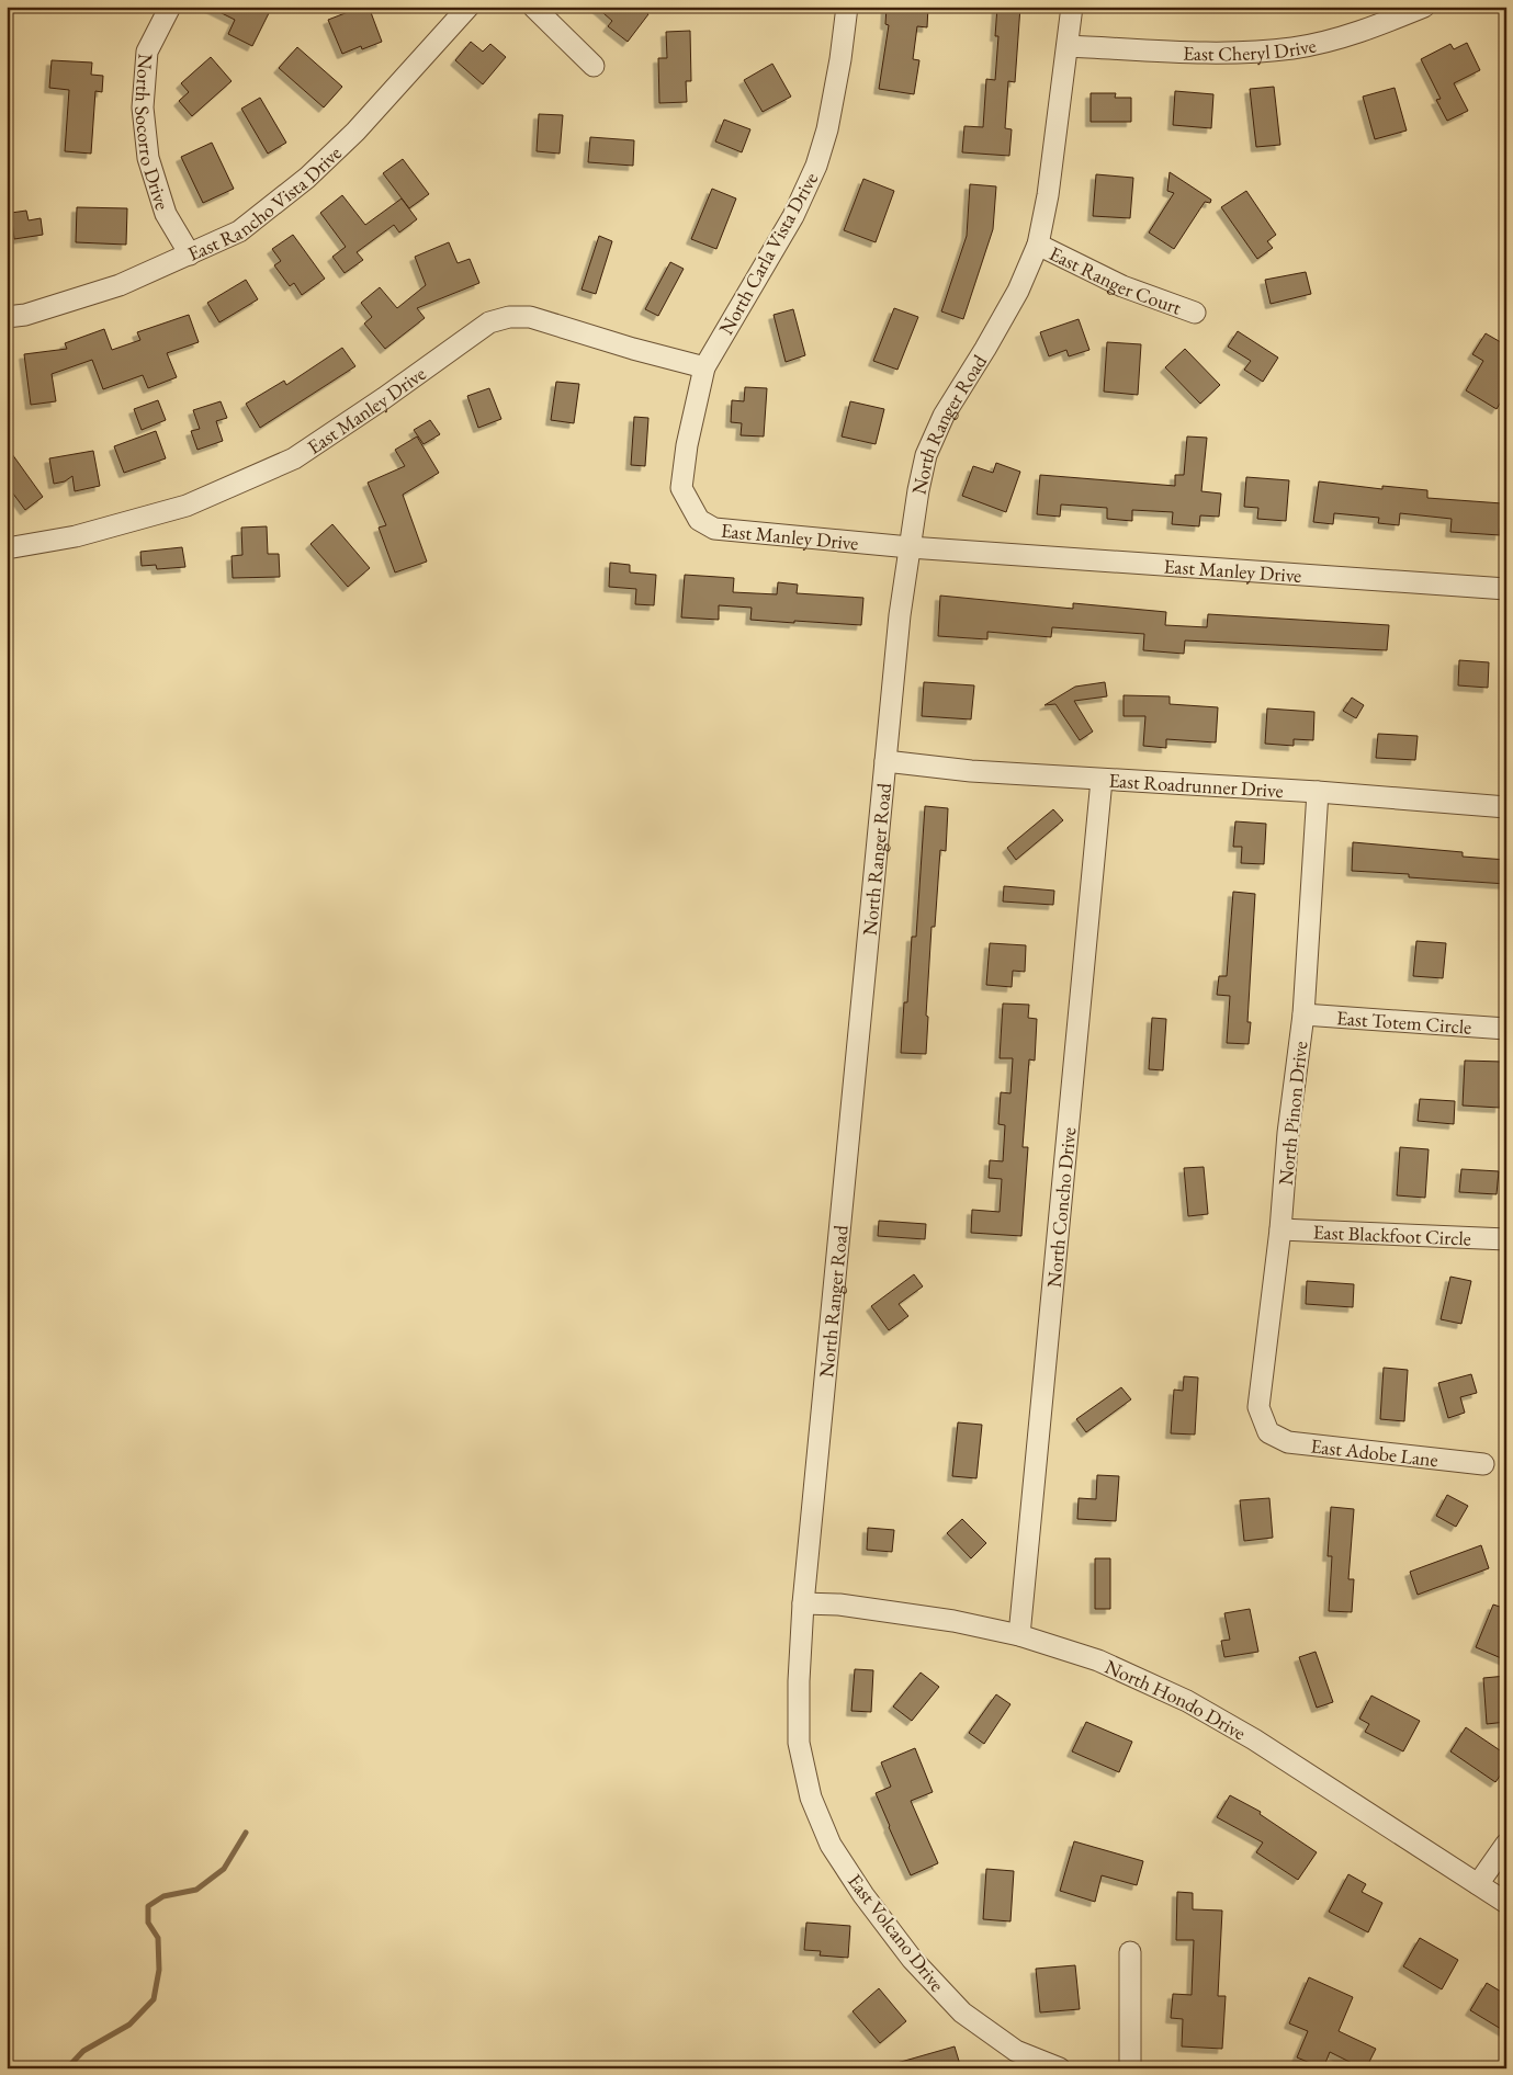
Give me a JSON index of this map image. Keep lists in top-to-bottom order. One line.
{"streets":{"street":["East Cheryl Drive","North Socorro Drive","East Rancho Vista Drive","North Carla Vista Drive","East Ranger Court","East Manley Drive","North Ranger Road","East Roadrunner Drive","East Totem Circle","North Pinon Drive","North Concho Drive","East Blackfoot Circle","East Adobe Lane","North Hondo Drive","East Volcano Drive"]},"crossings":[["East Cheryl Drive","North Ranger Road"],["North Socorro Drive","East Rancho Vista Drive"],["North Carla Vista Drive","East Manley Drive"],["East Ranger Court","North Ranger Road"],["East Manley Drive","North Ranger Road"],["North Ranger Road","East Roadrunner Drive"],["North Ranger Road","North Hondo Drive"],["North Ranger Road","East Volcano Drive"],["East Roadrunner Drive","North Pinon Drive"],["East Roadrunner Drive","North Concho Drive"],["East Totem Circle","North Pinon Drive"],["North Pinon Drive","East Blackfoot Circle"],["North Pinon Drive","East Adobe Lane"],["North Concho Drive","North Hondo Drive"]]}
